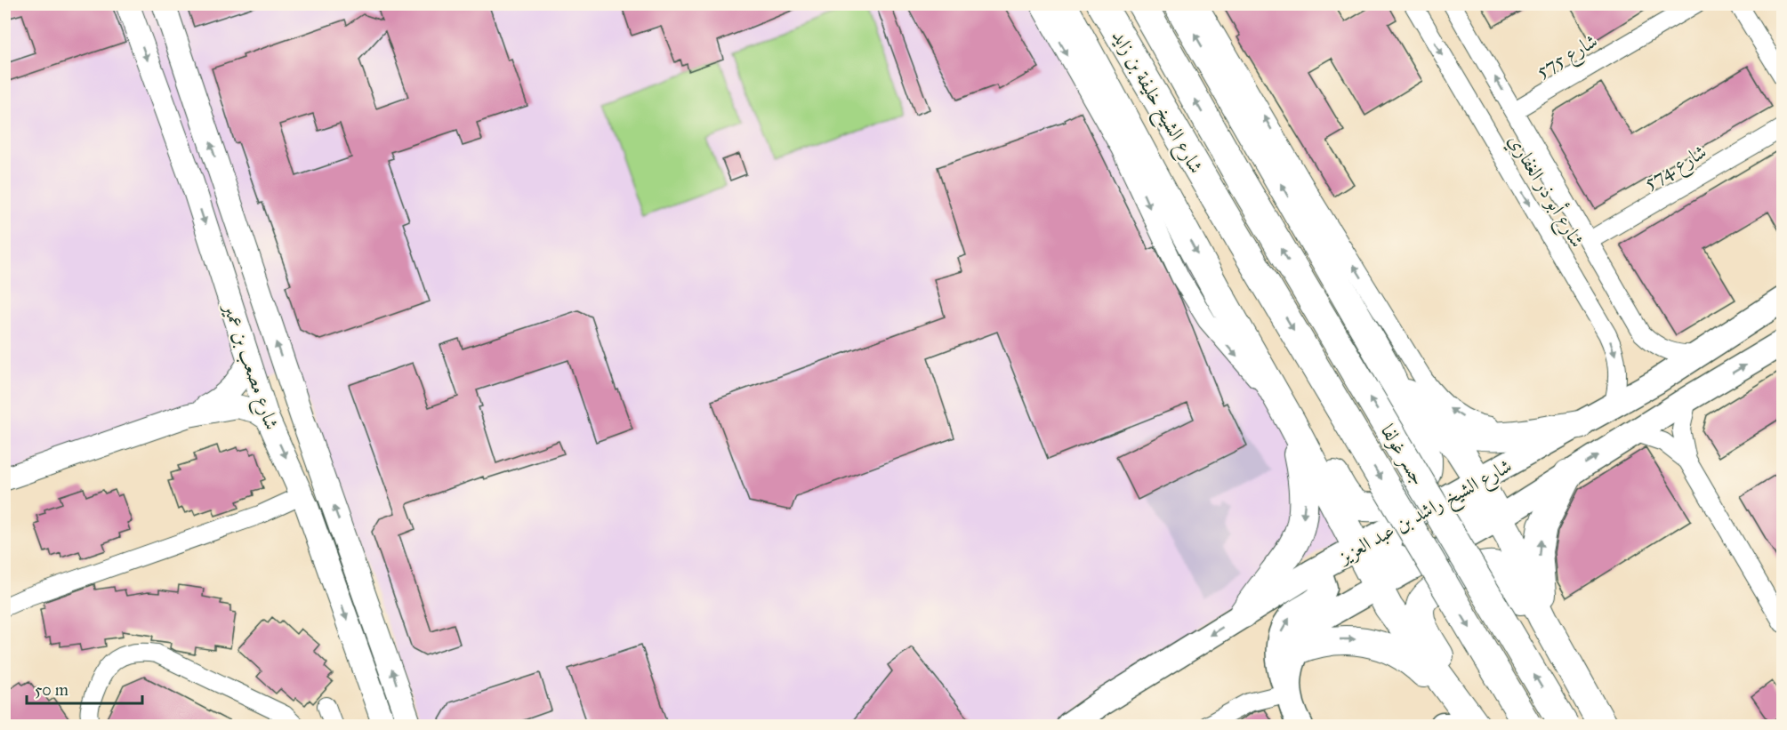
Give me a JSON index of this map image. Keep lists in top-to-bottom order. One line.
{"streets":{"main road":["شارع الشيخ خليفة بن زايد","جسر غولفا","شارع الشيخ راشد بن عبد العزيز"],"street":["شارع 575","شارع 574","شارع أبو ذر الغفاري","شارع مصعب بن عمير"]},"crossings":[["شارع 575","شارع أبو ذر الغفاري"],["شارع الشيخ خليفة بن زايد","جسر غولفا"],["شارع 574","شارع أبو ذر الغفاري"],["شارع أبو ذر الغفاري","شارع الشيخ راشد بن عبد العزيز"]],"scale_bar":"50 m"}
